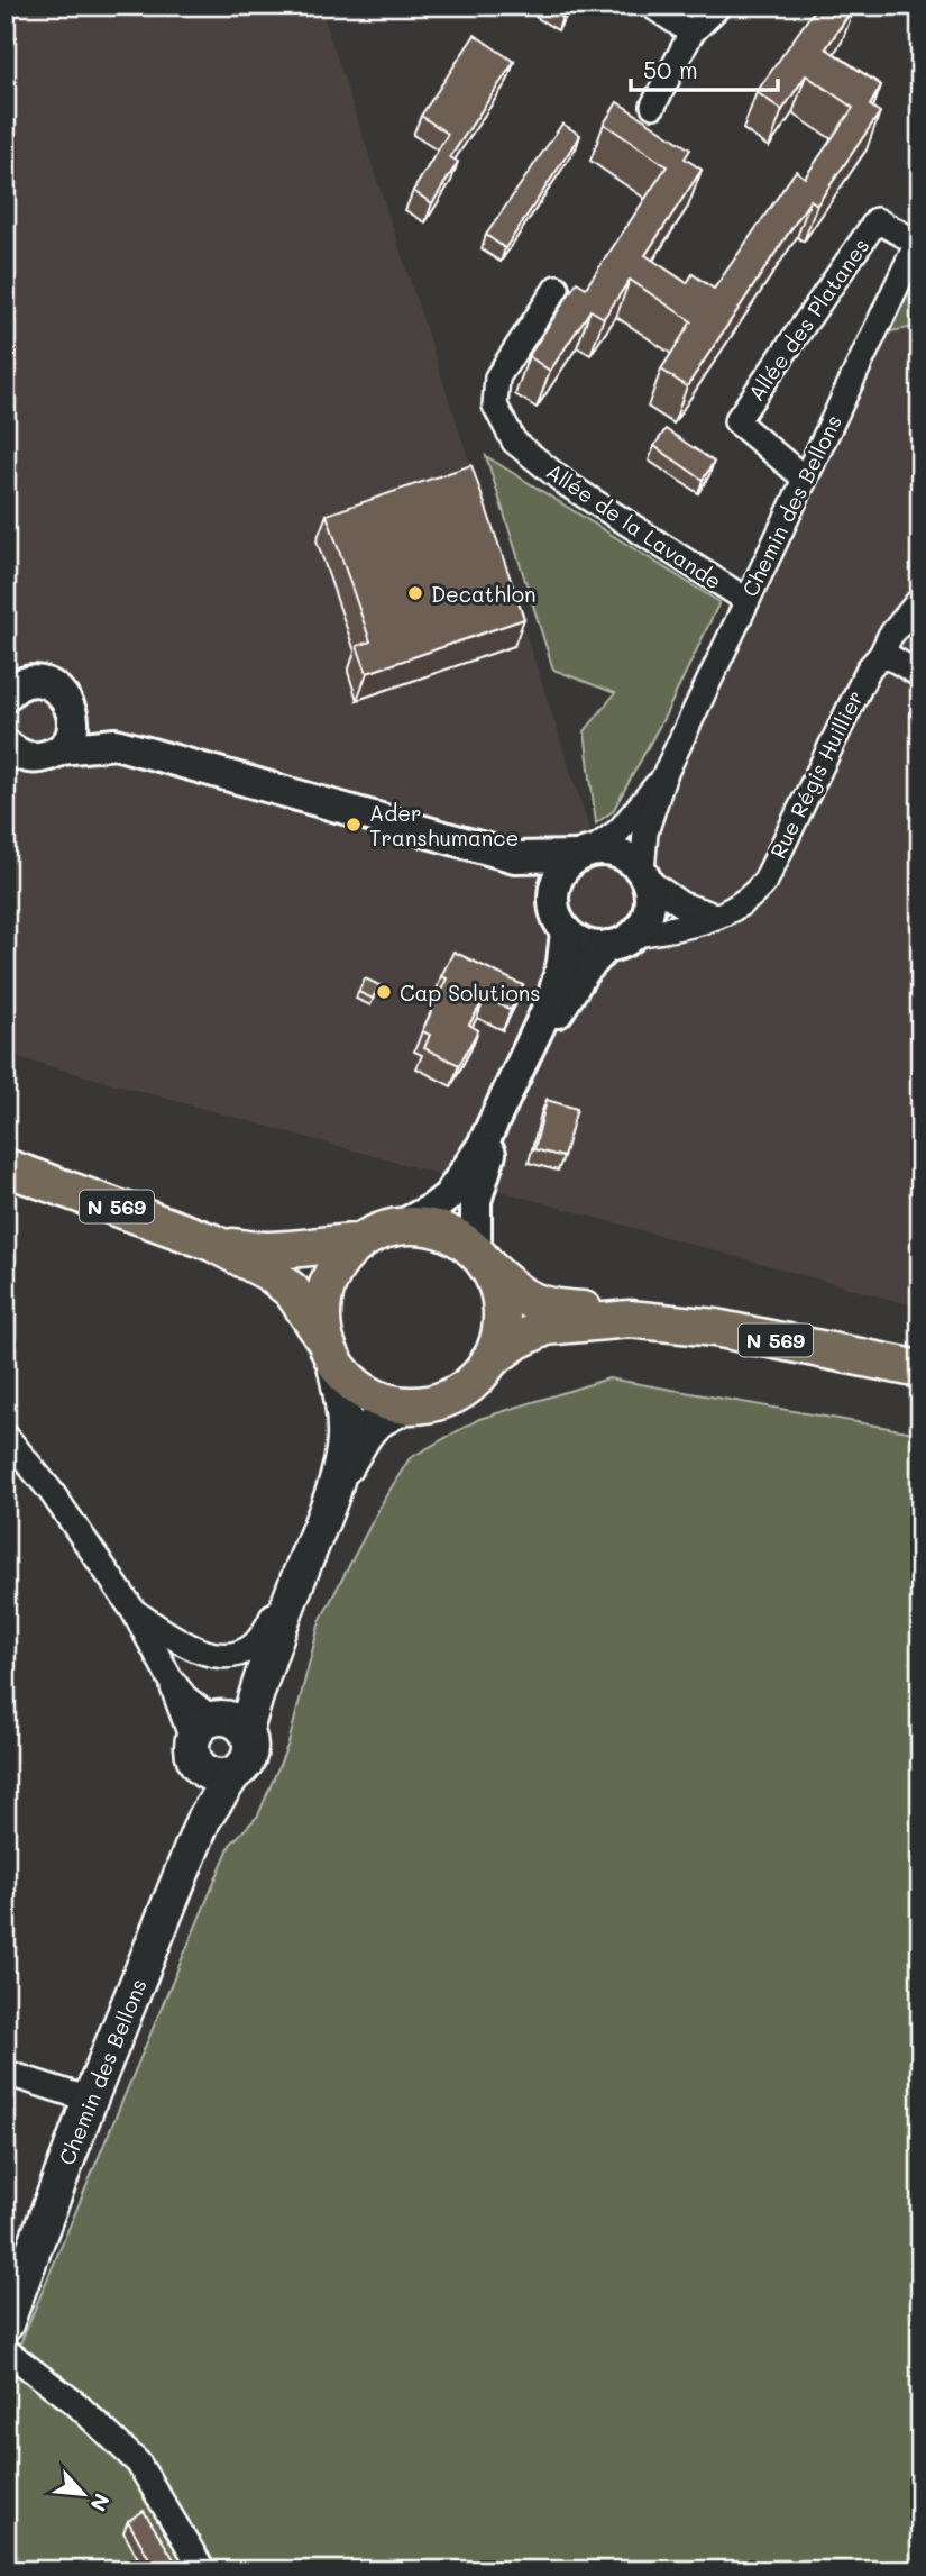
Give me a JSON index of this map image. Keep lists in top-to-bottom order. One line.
{"streets":{"main road":["Chemin des Bellons","N 569"],"street":["Allée des Platanes","Allée de la Lavande","Rue Régis Huillier"]},"crossings":[["Allée des Platanes","Chemin des Bellons"],["Chemin des Bellons","Allée de la Lavande"],["Chemin des Bellons","Rue Régis Huillier"]],"places":["Decathlon","Ader Transhumance","Cap Solutions"],"scale_bar":"50 m","north":"bottom right"}
